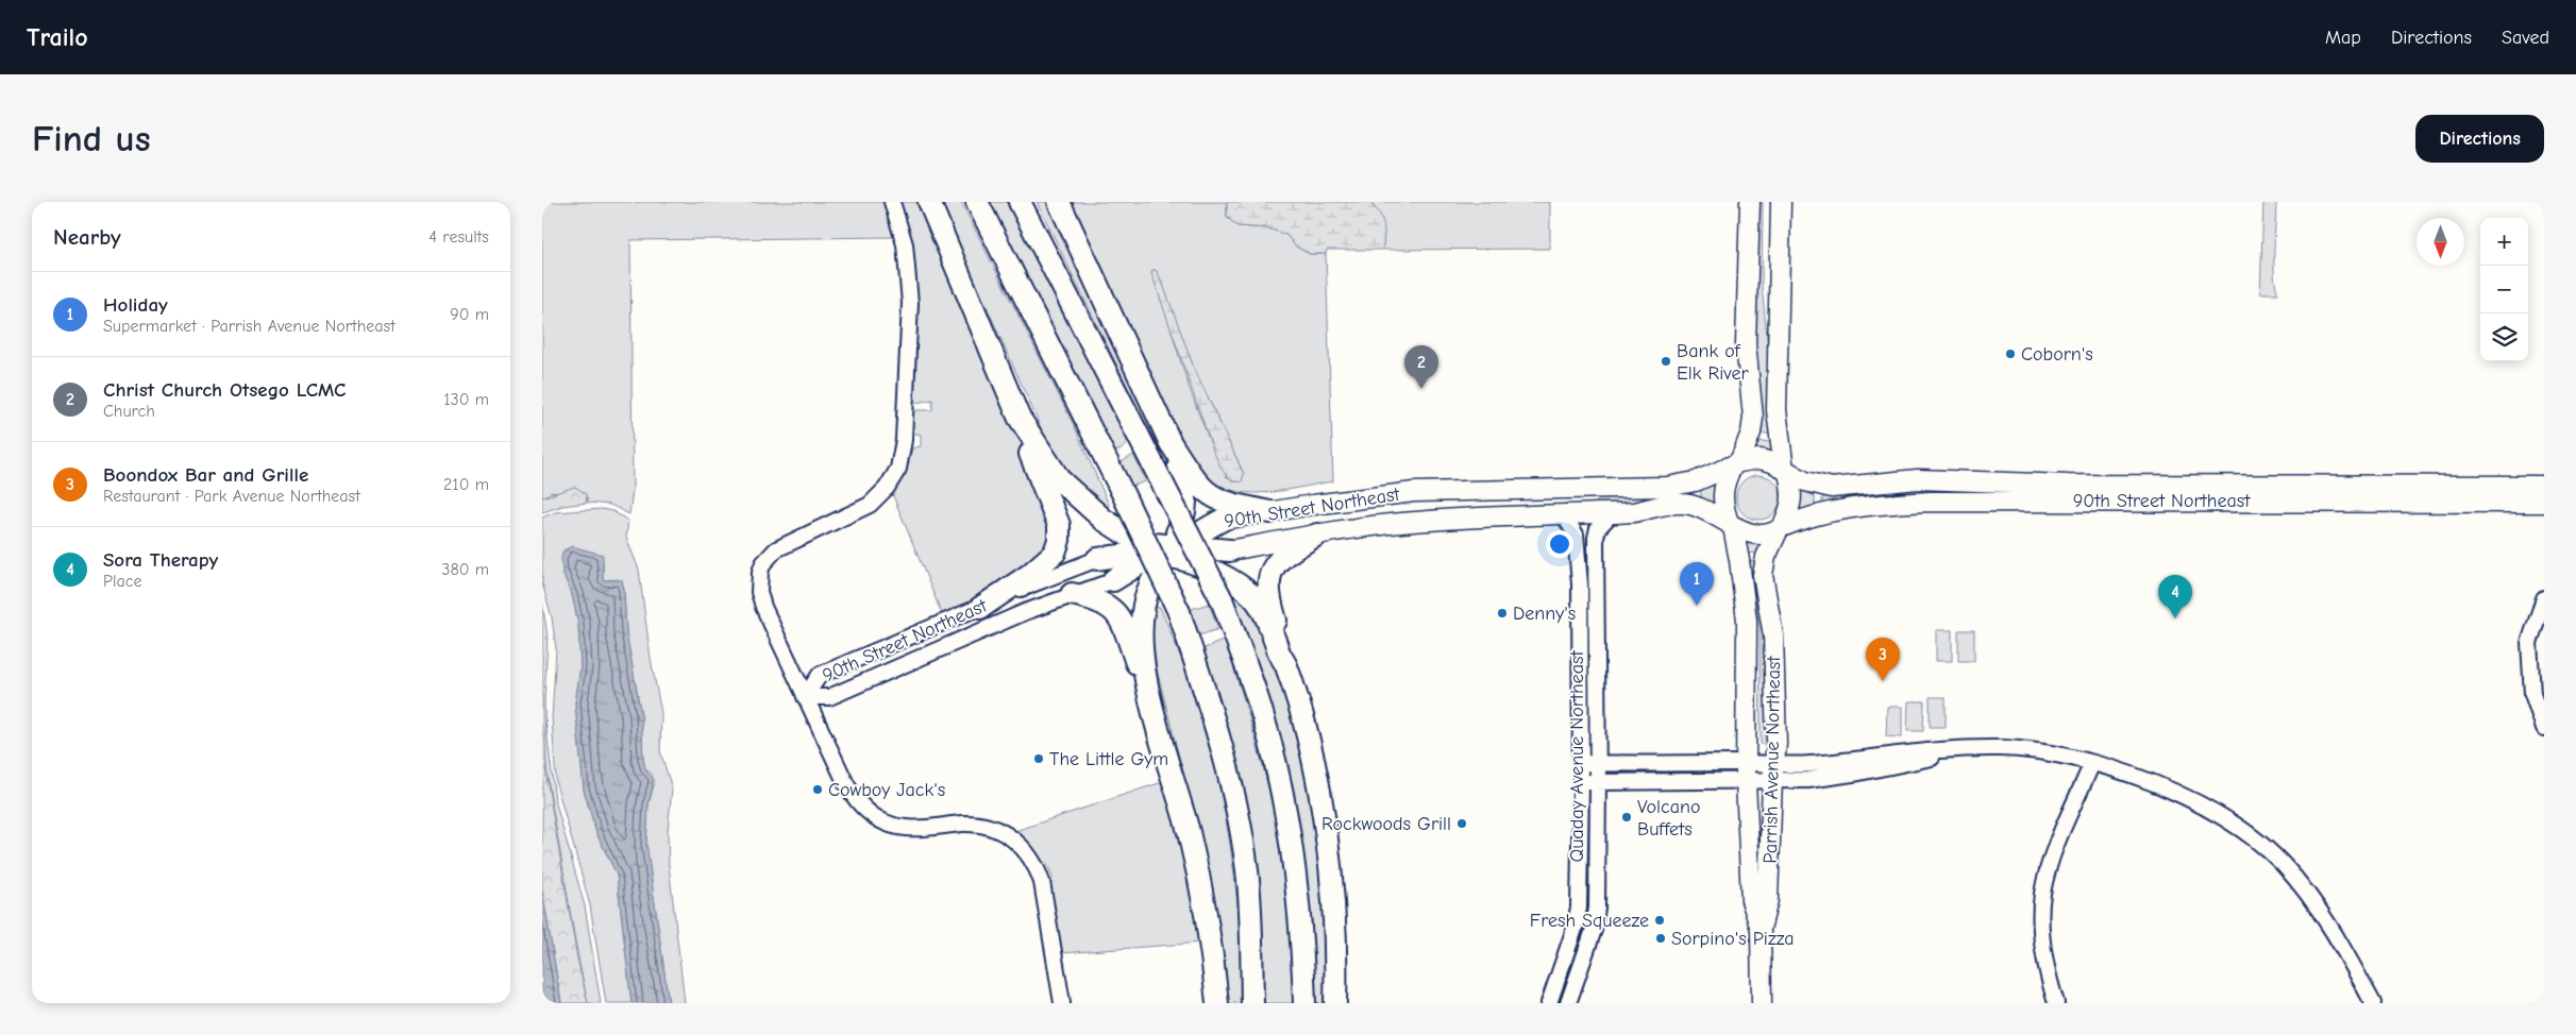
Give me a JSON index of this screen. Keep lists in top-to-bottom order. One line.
{"streets":{"main road":["90th Street Northeast","Parrish Avenue Northeast"],"street":["Quaday Avenue Northeast"]},"crossings":[["90th Street Northeast","Quaday Avenue Northeast"],["90th Street Northeast","Parrish Avenue Northeast"]],"places":["Coborn's","Bank of Elk River","Denny's","The Little Gym","Cowboy Jack's","Volcano Buffets","Rockwoods Grill","Fresh Squeeze","Sorpino's Pizza"],"north":"bottom","page":{"header":"Trailo","nav":["Map","Directions","Saved"],"buttons":"Directions","title":"Find us","heading":["Nearby","4 results"],"map_buttons":["+","−"],"list":[{"mark":"1","name":"Holiday","note":"Supermarket · Parrish Avenue Northeast","value":"90 m"},{"mark":"2","name":"Christ Church Otsego LCMC","note":"Church","value":"130 m"},{"mark":"3","name":"Boondox Bar and Grille","note":"Restaurant · Park Avenue Northeast","value":"210 m"},{"mark":"4","name":"Sora Therapy","note":"Place","value":"380 m"}],"pins":["2","1","4","3"]}}
